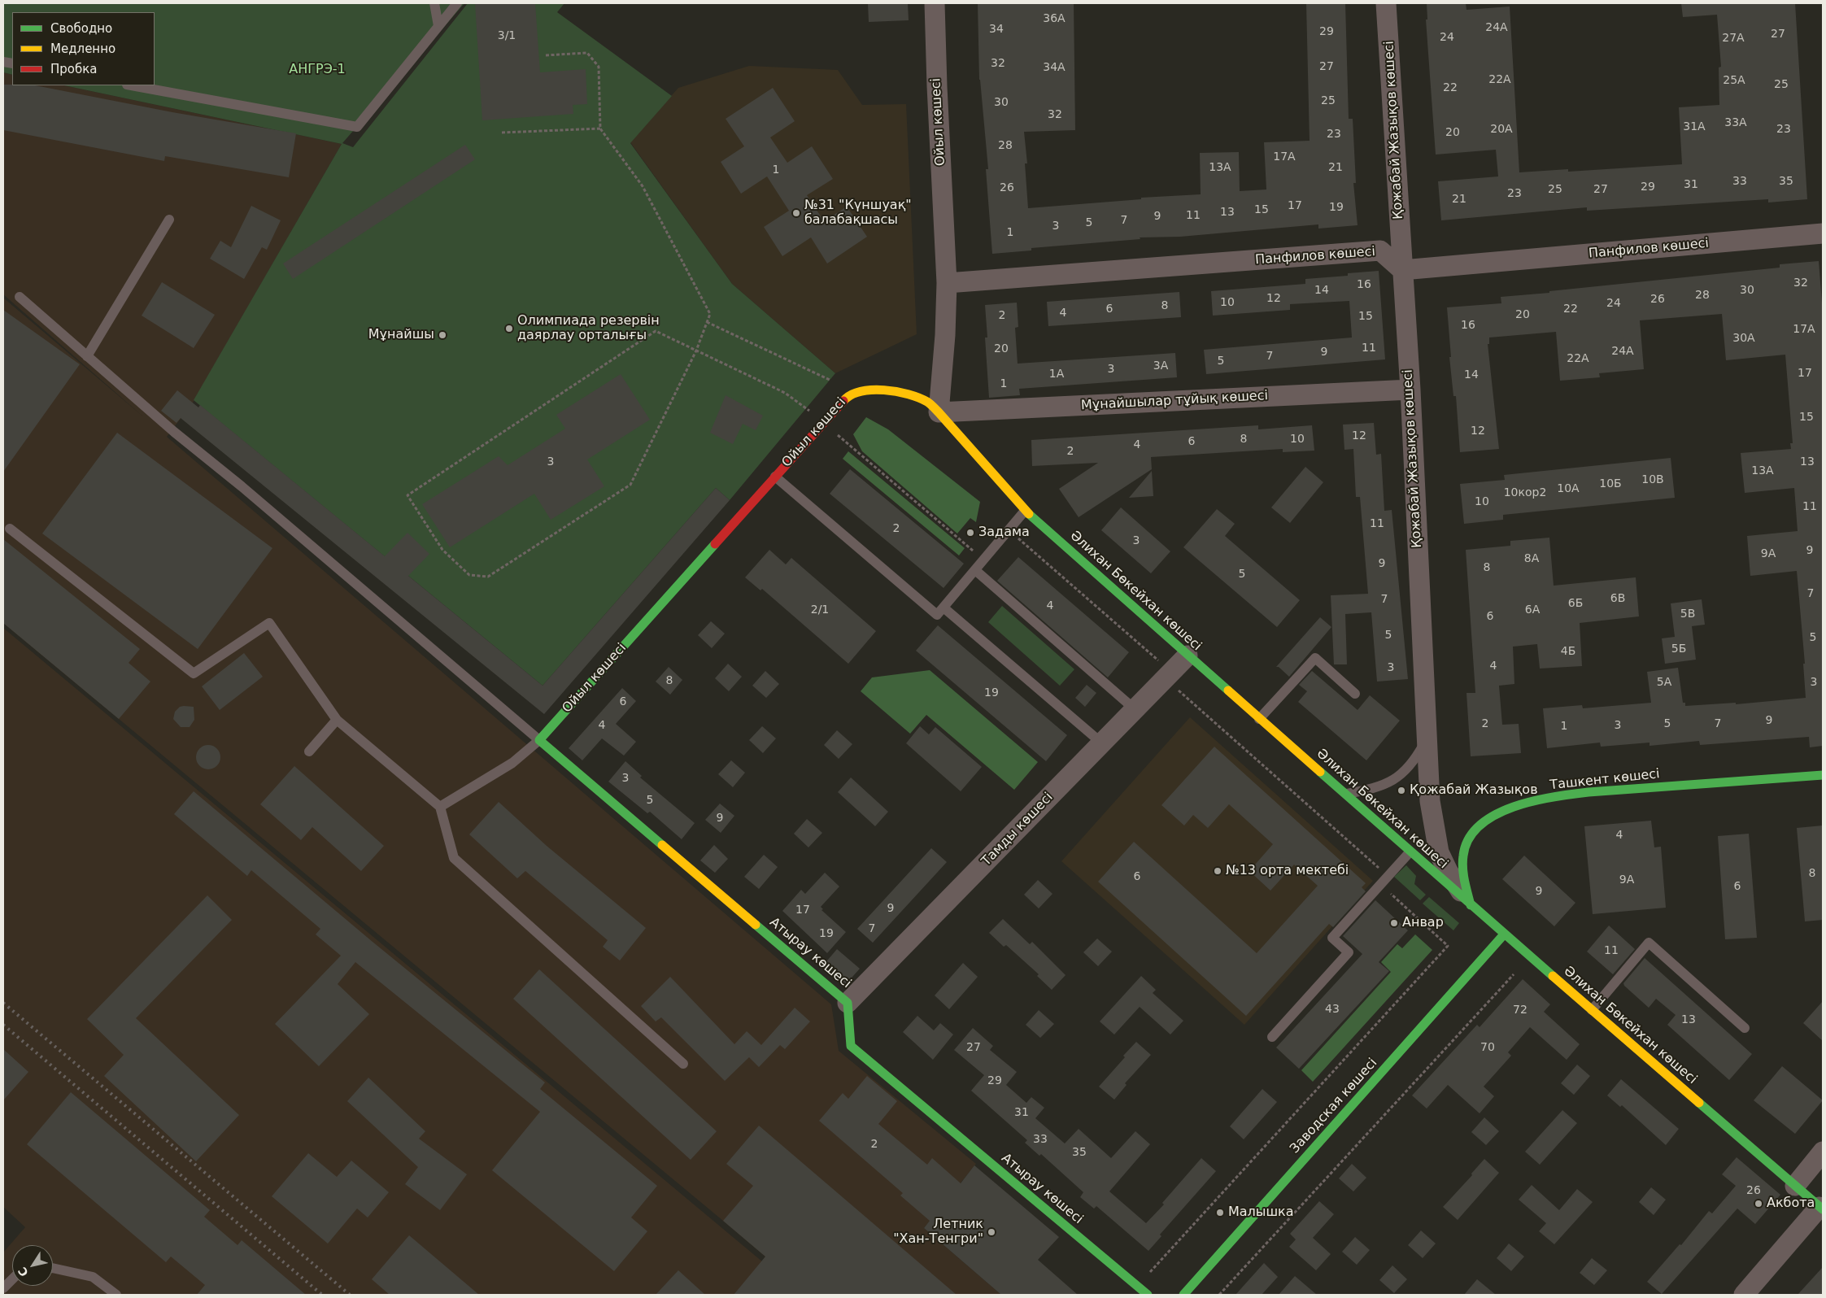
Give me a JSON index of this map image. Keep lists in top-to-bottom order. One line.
{"streets":{"street":["Ойыл көшесі","Қожабай Жазықов көшесі","Панфилов көшесі","Мұнайшылар тұйық көшесі","Әлихан Бөкейхан көшесі","Ташкент көшесі","Тамды көшесі","Атырау көшесі","Заводская көшесі"]},"crossings":[["Ойыл көшесі","Панфилов көшесі"],["Ойыл көшесі","Мұнайшылар тұйық көшесі"],["Ойыл көшесі","Әлихан Бөкейхан көшесі"],["Ойыл көшесі","Атырау көшесі"],["Қожабай Жазықов көшесі","Панфилов көшесі"],["Қожабай Жазықов көшесі","Мұнайшылар тұйық көшесі"],["Қожабай Жазықов көшесі","Әлихан Бөкейхан көшесі"],["Қожабай Жазықов көшесі","Ташкент көшесі"],["Мұнайшылар тұйық көшесі","Әлихан Бөкейхан көшесі"],["Әлихан Бөкейхан көшесі","Ташкент көшесі"],["Әлихан Бөкейхан көшесі","Тамды көшесі"],["Әлихан Бөкейхан көшесі","Заводская көшесі"],["Тамды көшесі","Атырау көшесі"]],"parks":["АНГРЭ-1"],"places":["№31 \"Күншуақ\" балабақшасы","Олимпиада резервін даярлау орталығы","Мұнайшы","Задама","Қожабай Жазықов","№13 орта мектебі","Анвар","Акбота","Малышка","Летник \"Хан-Тенгри\""],"house_numbers":["36А","24А","34","29","27","3/1","24","27А","32","27","34А","22А","25А","25","22","25","30","32","33А","31А","20А","23","20","23","28","17А","13А","21","1","33","35","31","29","26","25","27","23","21","17","19","15","13","11","9","7","5","3","1","32","16","14","30","28","12","26","10","24","8","6","22","4","20","2","15","16","17А","30А","11","20","24А","9","7","22А","5","3А","3","17","1А","14","1","15","12","12","8","10","6","4","2","3","13","13А","10В","10Б","10А","10кор2","10","11","11","2","3","9","9А","8А","9","8","5","7","6В","7","6Б","4","2/1","6А","5В","6","5","5","5Б","4Б","4","3","8","5А","3","19","6","9","2","5","7","4","3","1","3","5","9","4","8","6","9А","6","9","9","17","7","19","11","43","72","13","27","70","29","31","33","2","35","26"],"legend":["Свободно","Медленно","Пробка"],"north":"bottom left"}
